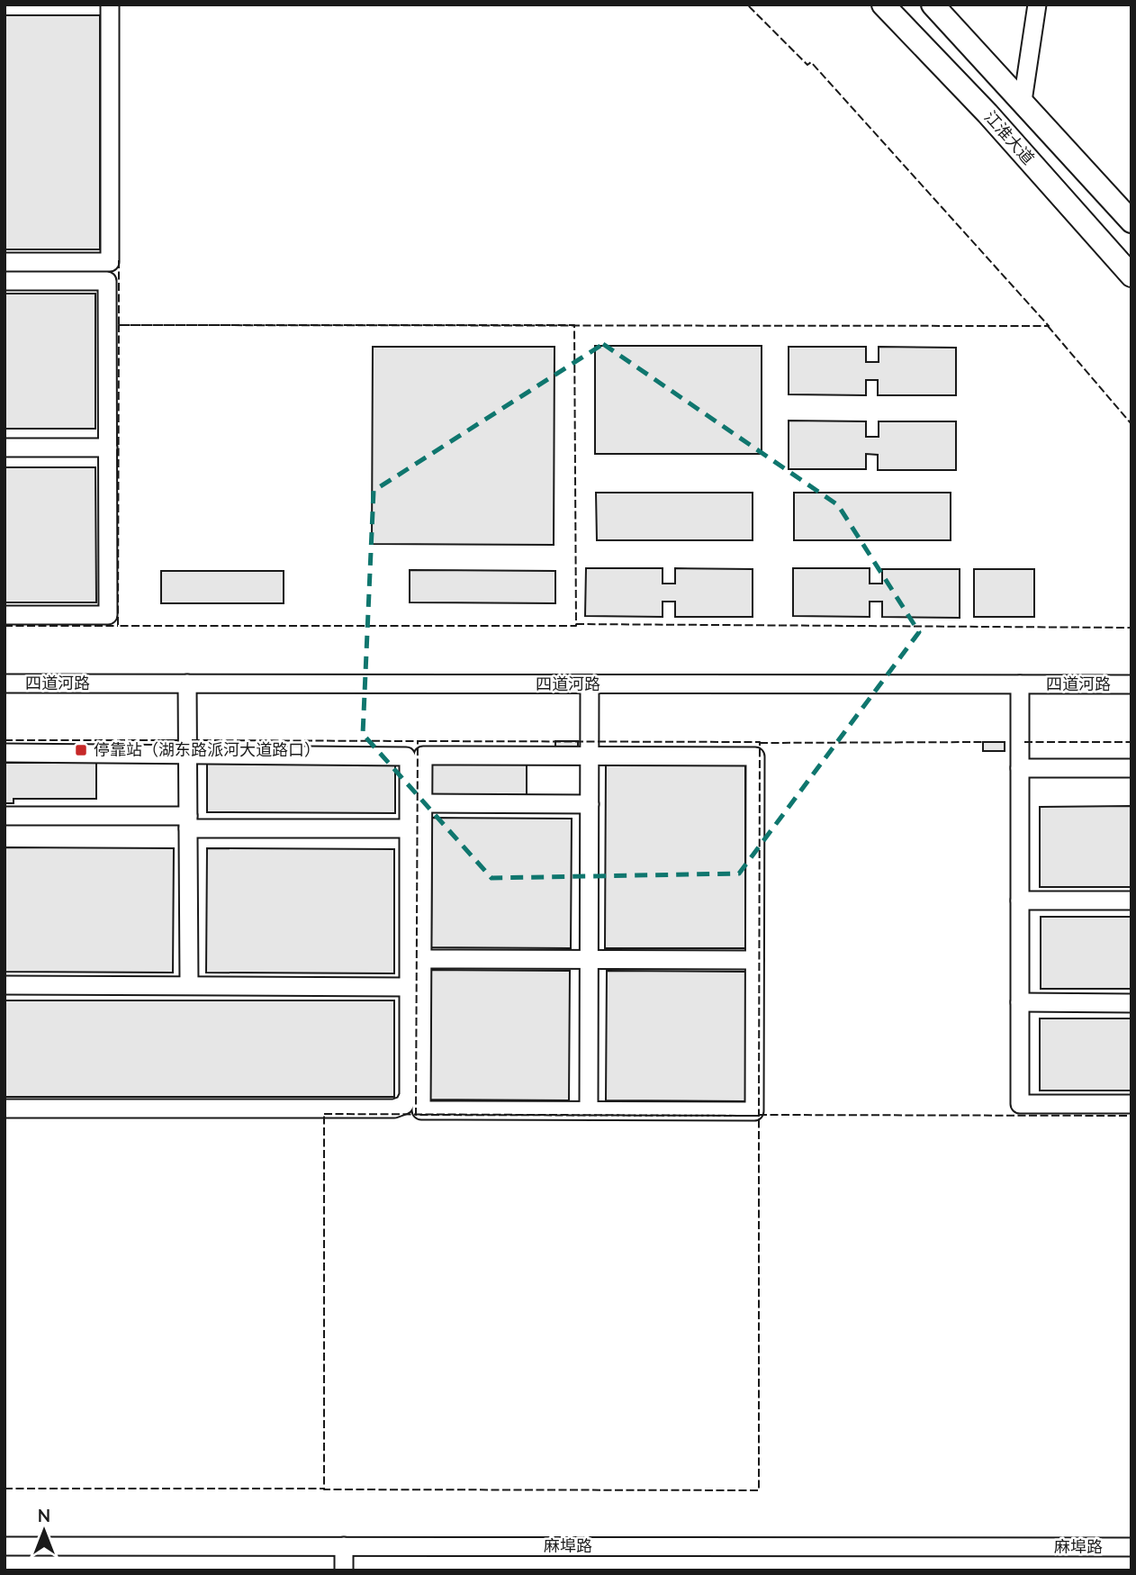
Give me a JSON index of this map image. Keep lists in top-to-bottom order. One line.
{"streets":{"main road":["江淮大道"],"street":["四道河路","麻埠路"]},"places":{"transit":["停靠站（湖东路派河大道路口）"]},"north":"top"}
